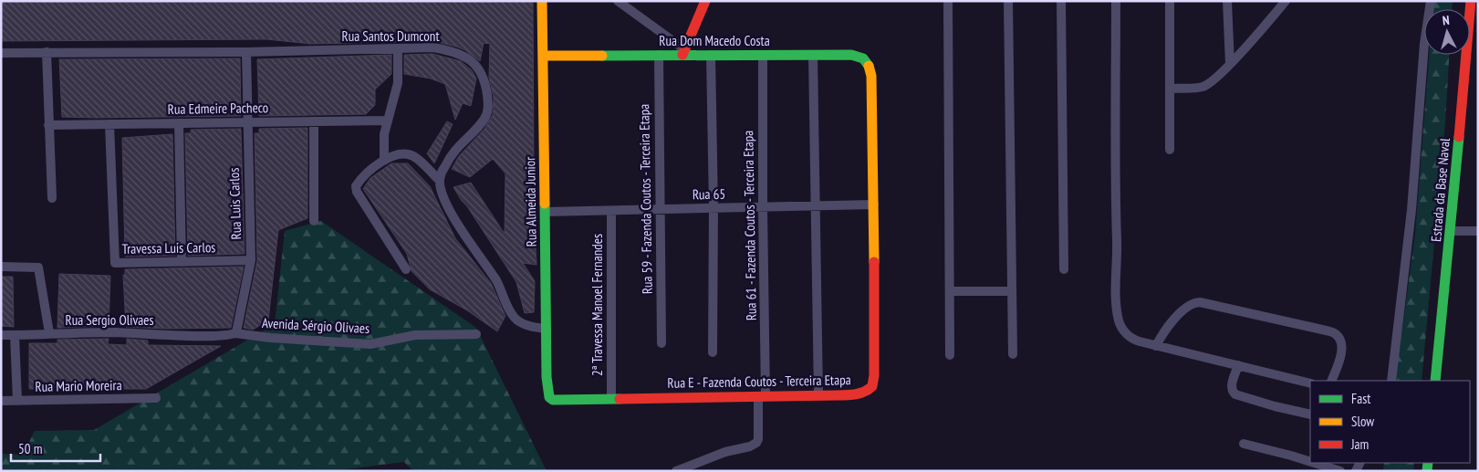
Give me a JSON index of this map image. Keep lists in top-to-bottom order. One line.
{"streets":{"street":["Rua Santos Dumcont","Rua Dom Macedo Costa","Rua Edmeire Pacheco","Estrada da Base Naval","Rua 65","Rua 59 - Fazenda Coutos - Terceira Etapa","Rua Almeida Junior","Rua Luis Carlos","Rua 61 - Fazenda Coutos - Terceira Etapa","Travessa Luis Carlos","2ª Travessa Manoel Fernandes","Rua Sergio Olivaes","Avenida Sérgio Olivaes","Rua E - Fazenda Coutos - Terceira Etapa","Rua Mario Moreira"]},"crossings":[["Rua Santos Dumcont","Rua Luis Carlos"],["Rua Dom Macedo Costa","Rua 59 - Fazenda Coutos - Terceira Etapa"],["Rua Dom Macedo Costa","Rua Almeida Junior"],["Rua Dom Macedo Costa","Rua 61 - Fazenda Coutos - Terceira Etapa"],["Rua Dom Macedo Costa","Rua E - Fazenda Coutos - Terceira Etapa"],["Rua Edmeire Pacheco","Rua Luis Carlos"],["Rua Edmeire Pacheco","Travessa Luis Carlos"],["Rua 65","Rua 59 - Fazenda Coutos - Terceira Etapa"],["Rua 65","Rua Almeida Junior"],["Rua 65","Rua 61 - Fazenda Coutos - Terceira Etapa"],["Rua 65","2ª Travessa Manoel Fernandes"],["Rua 65","Rua E - Fazenda Coutos - Terceira Etapa"],["Rua Almeida Junior","Rua E - Fazenda Coutos - Terceira Etapa"],["Rua Luis Carlos","Travessa Luis Carlos"],["Rua Luis Carlos","Rua Sergio Olivaes"],["Rua Luis Carlos","Avenida Sérgio Olivaes"],["Rua 61 - Fazenda Coutos - Terceira Etapa","Rua E - Fazenda Coutos - Terceira Etapa"],["2ª Travessa Manoel Fernandes","Rua E - Fazenda Coutos - Terceira Etapa"],["Rua Sergio Olivaes","Avenida Sérgio Olivaes"]],"legend":["Fast","Slow","Jam"],"scale_bar":"50 m","north":"top"}
